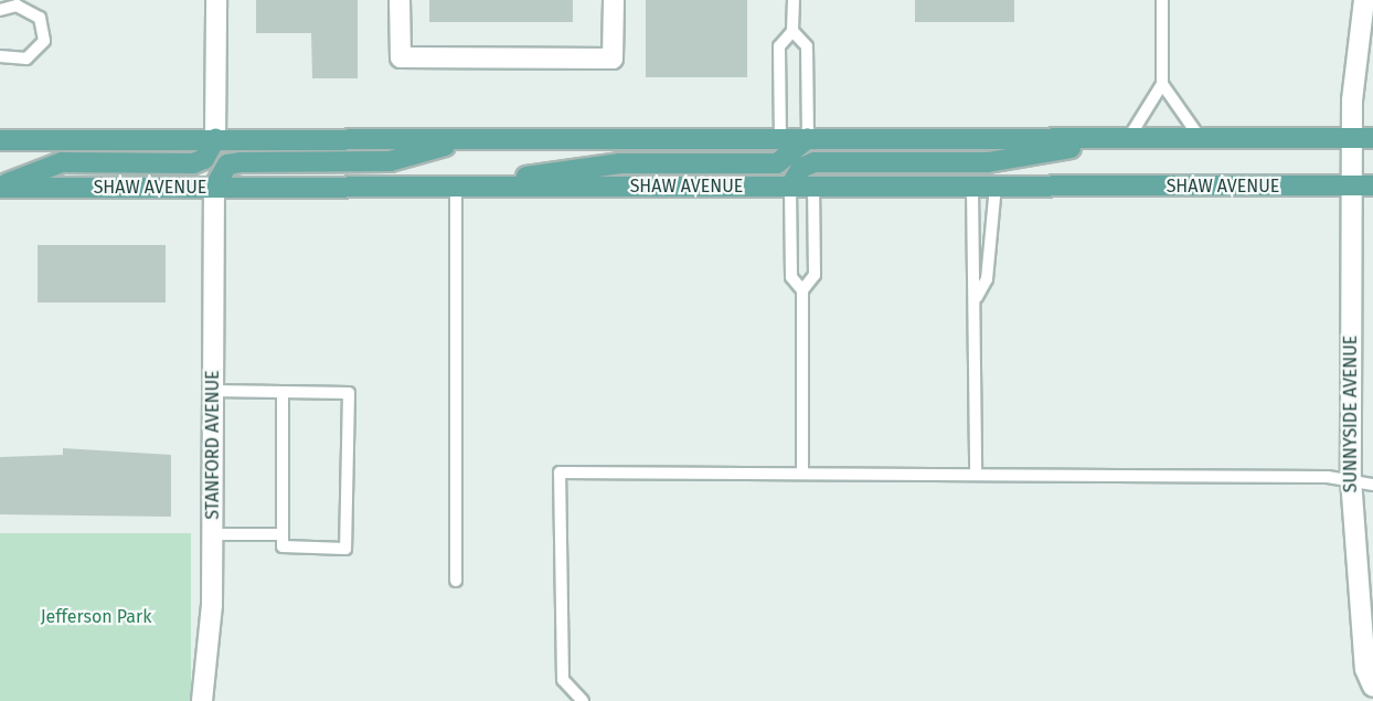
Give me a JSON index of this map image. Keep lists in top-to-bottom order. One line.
{"streets":{"main road":["SHAW AVENUE"],"street":["SUNNYSIDE AVENUE","STANFORD AVENUE"]},"crossings":[["SHAW AVENUE","SUNNYSIDE AVENUE"],["SHAW AVENUE","STANFORD AVENUE"]],"parks":["Jefferson Park"]}
